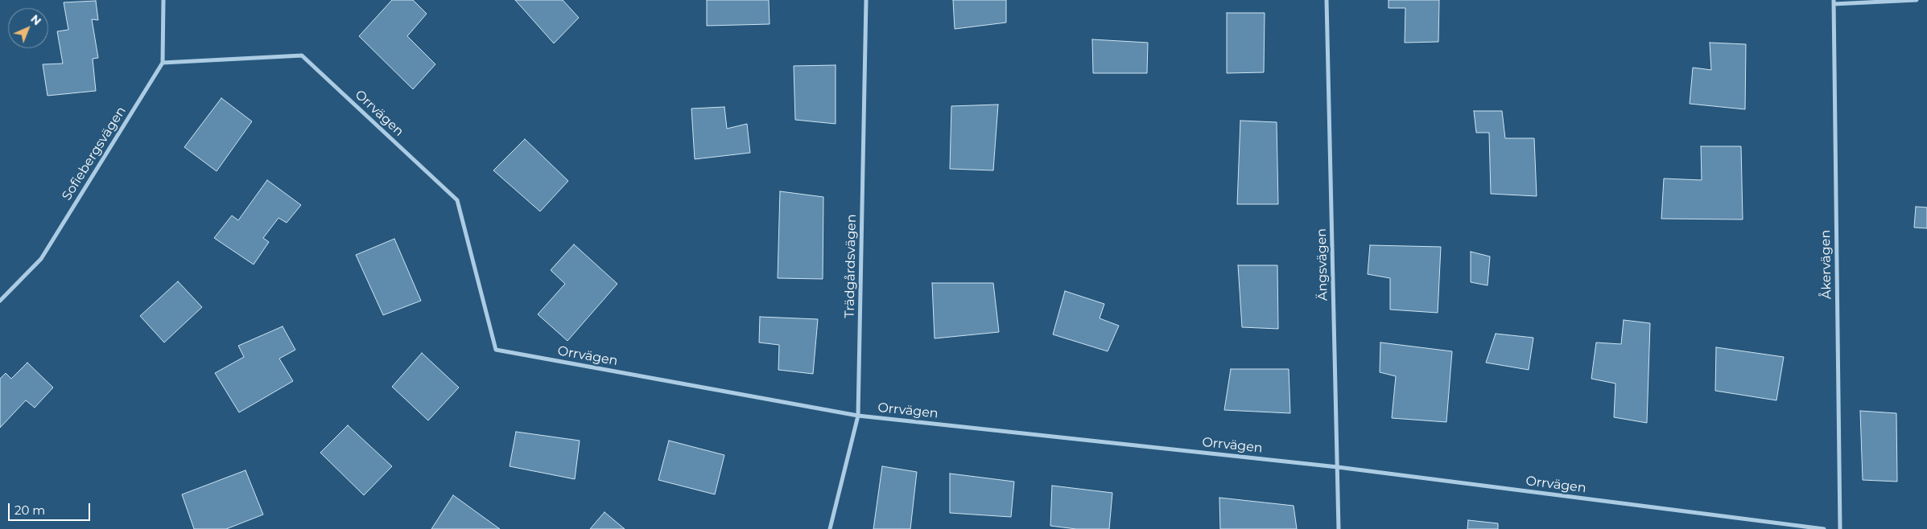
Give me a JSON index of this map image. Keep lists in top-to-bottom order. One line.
{"streets":{"street":["Orrvägen","Sofiebergsvägen","Ängsvägen","Åkervägen","Trädgårdsvägen"]},"crossings":[["Orrvägen","Sofiebergsvägen"],["Orrvägen","Ängsvägen"],["Orrvägen","Trädgårdsvägen"]],"scale_bar":"20 m","north":"top right"}
